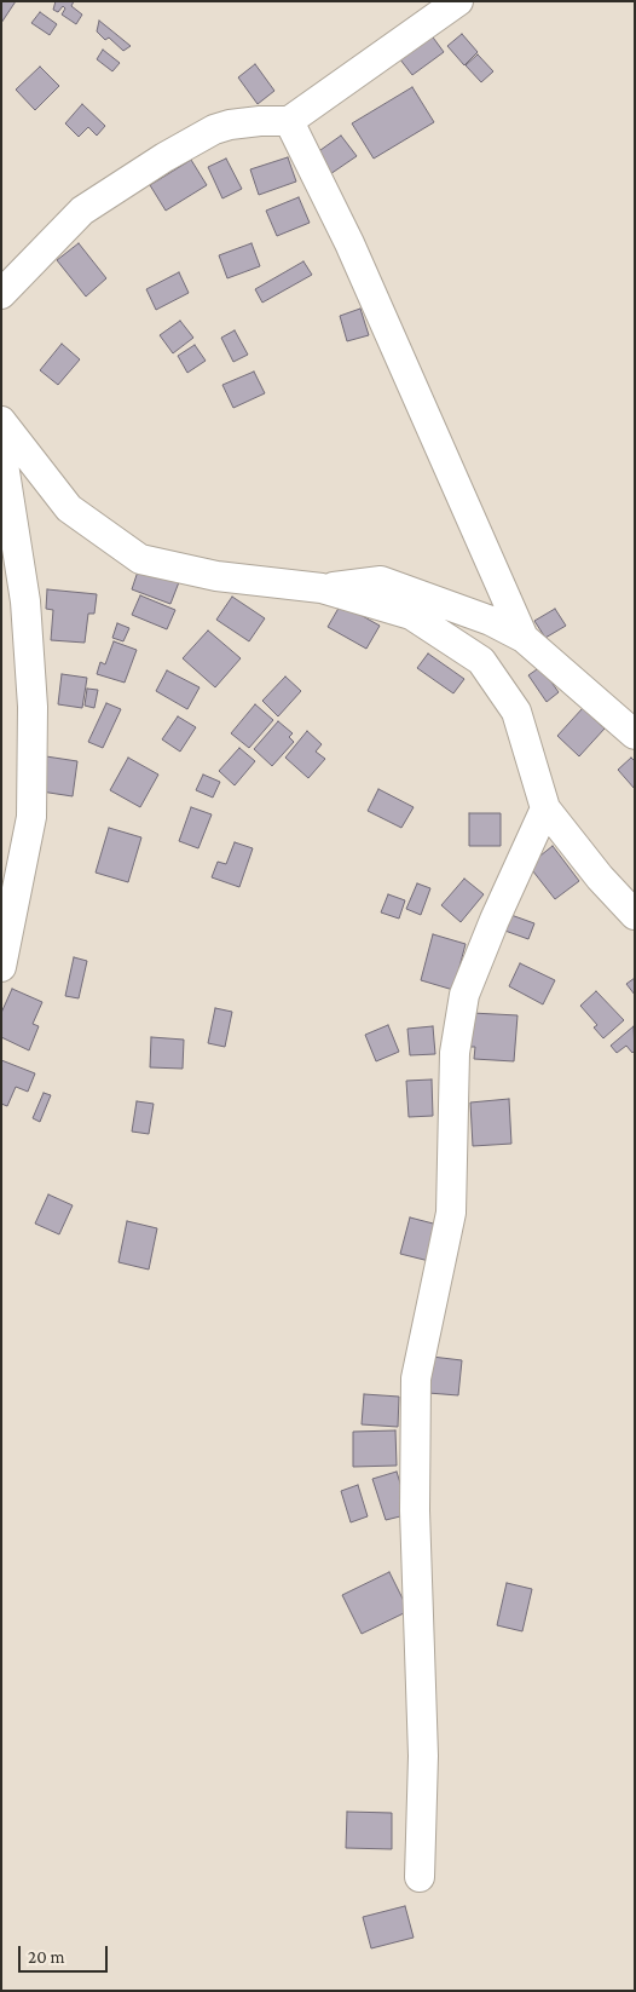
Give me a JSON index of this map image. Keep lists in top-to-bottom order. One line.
{"scale_bar":"20 m"}
